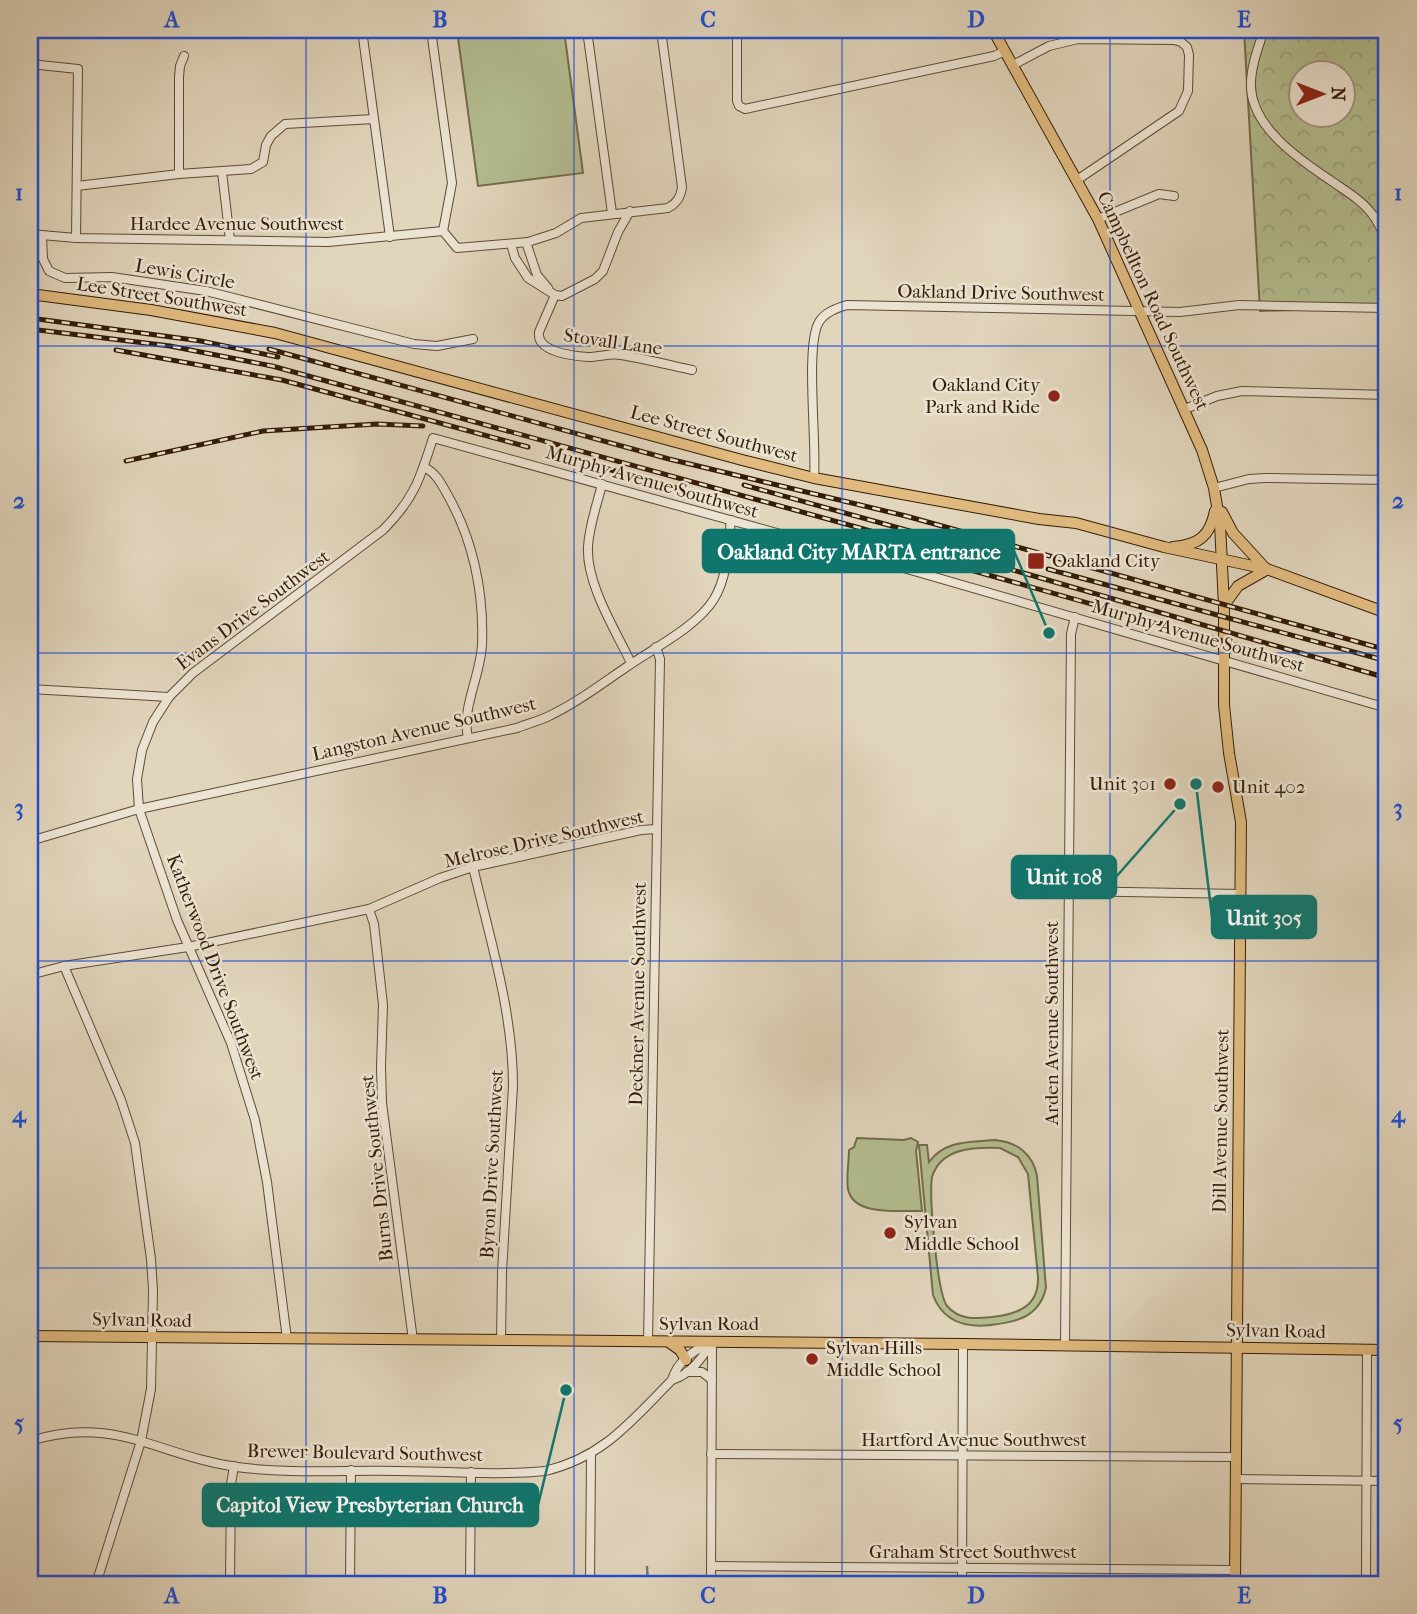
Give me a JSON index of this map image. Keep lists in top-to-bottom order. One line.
{"streets":{"main road":["Lee Street Southwest","Campbellton Road Southwest","Dill Avenue Southwest","Sylvan Road"],"street":["Hardee Avenue Southwest","Lewis Circle","Oakland Drive Southwest","Stovall Lane","Murphy Avenue Southwest","Evans Drive Southwest","Langston Avenue Southwest","Melrose Drive Southwest","Katherwood Drive Southwest","Deckner Avenue Southwest","Arden Avenue Southwest","Byron Drive Southwest","Burns Drive Southwest","Hartford Avenue Southwest","Brewer Boulevard Southwest","Graham Street Southwest"]},"crossings":[["Hardee Avenue Southwest","Lewis Circle"],["Oakland Drive Southwest","Lee Street Southwest"],["Oakland Drive Southwest","Campbellton Road Southwest"],["Lee Street Southwest","Campbellton Road Southwest"],["Campbellton Road Southwest","Murphy Avenue Southwest"],["Campbellton Road Southwest","Dill Avenue Southwest"],["Murphy Avenue Southwest","Evans Drive Southwest"],["Murphy Avenue Southwest","Langston Avenue Southwest"],["Murphy Avenue Southwest","Arden Avenue Southwest"],["Murphy Avenue Southwest","Dill Avenue Southwest"],["Evans Drive Southwest","Katherwood Drive Southwest"],["Langston Avenue Southwest","Katherwood Drive Southwest"],["Langston Avenue Southwest","Deckner Avenue Southwest"],["Melrose Drive Southwest","Katherwood Drive Southwest"],["Melrose Drive Southwest","Deckner Avenue Southwest"],["Melrose Drive Southwest","Byron Drive Southwest"],["Melrose Drive Southwest","Burns Drive Southwest"],["Katherwood Drive Southwest","Sylvan Road"],["Deckner Avenue Southwest","Sylvan Road"],["Arden Avenue Southwest","Sylvan Road"],["Dill Avenue Southwest","Sylvan Road"],["Dill Avenue Southwest","Hartford Avenue Southwest"],["Dill Avenue Southwest","Graham Street Southwest"],["Byron Drive Southwest","Sylvan Road"],["Burns Drive Southwest","Sylvan Road"],["Sylvan Road","Brewer Boulevard Southwest"]],"places":{"other":["Oakland City Park and Ride","Oakland City MARTA entrance","Unit 301","Unit 305","Unit 402","Unit 108","Sylvan Middle School","Sylvan Hills Middle School","Capitol View Presbyterian Church"],"transit":["Oakland City"]},"north":"right","grid":{"columns":["A","B","C","D","E"],"rows":["1","2","3","4","5"]}}
